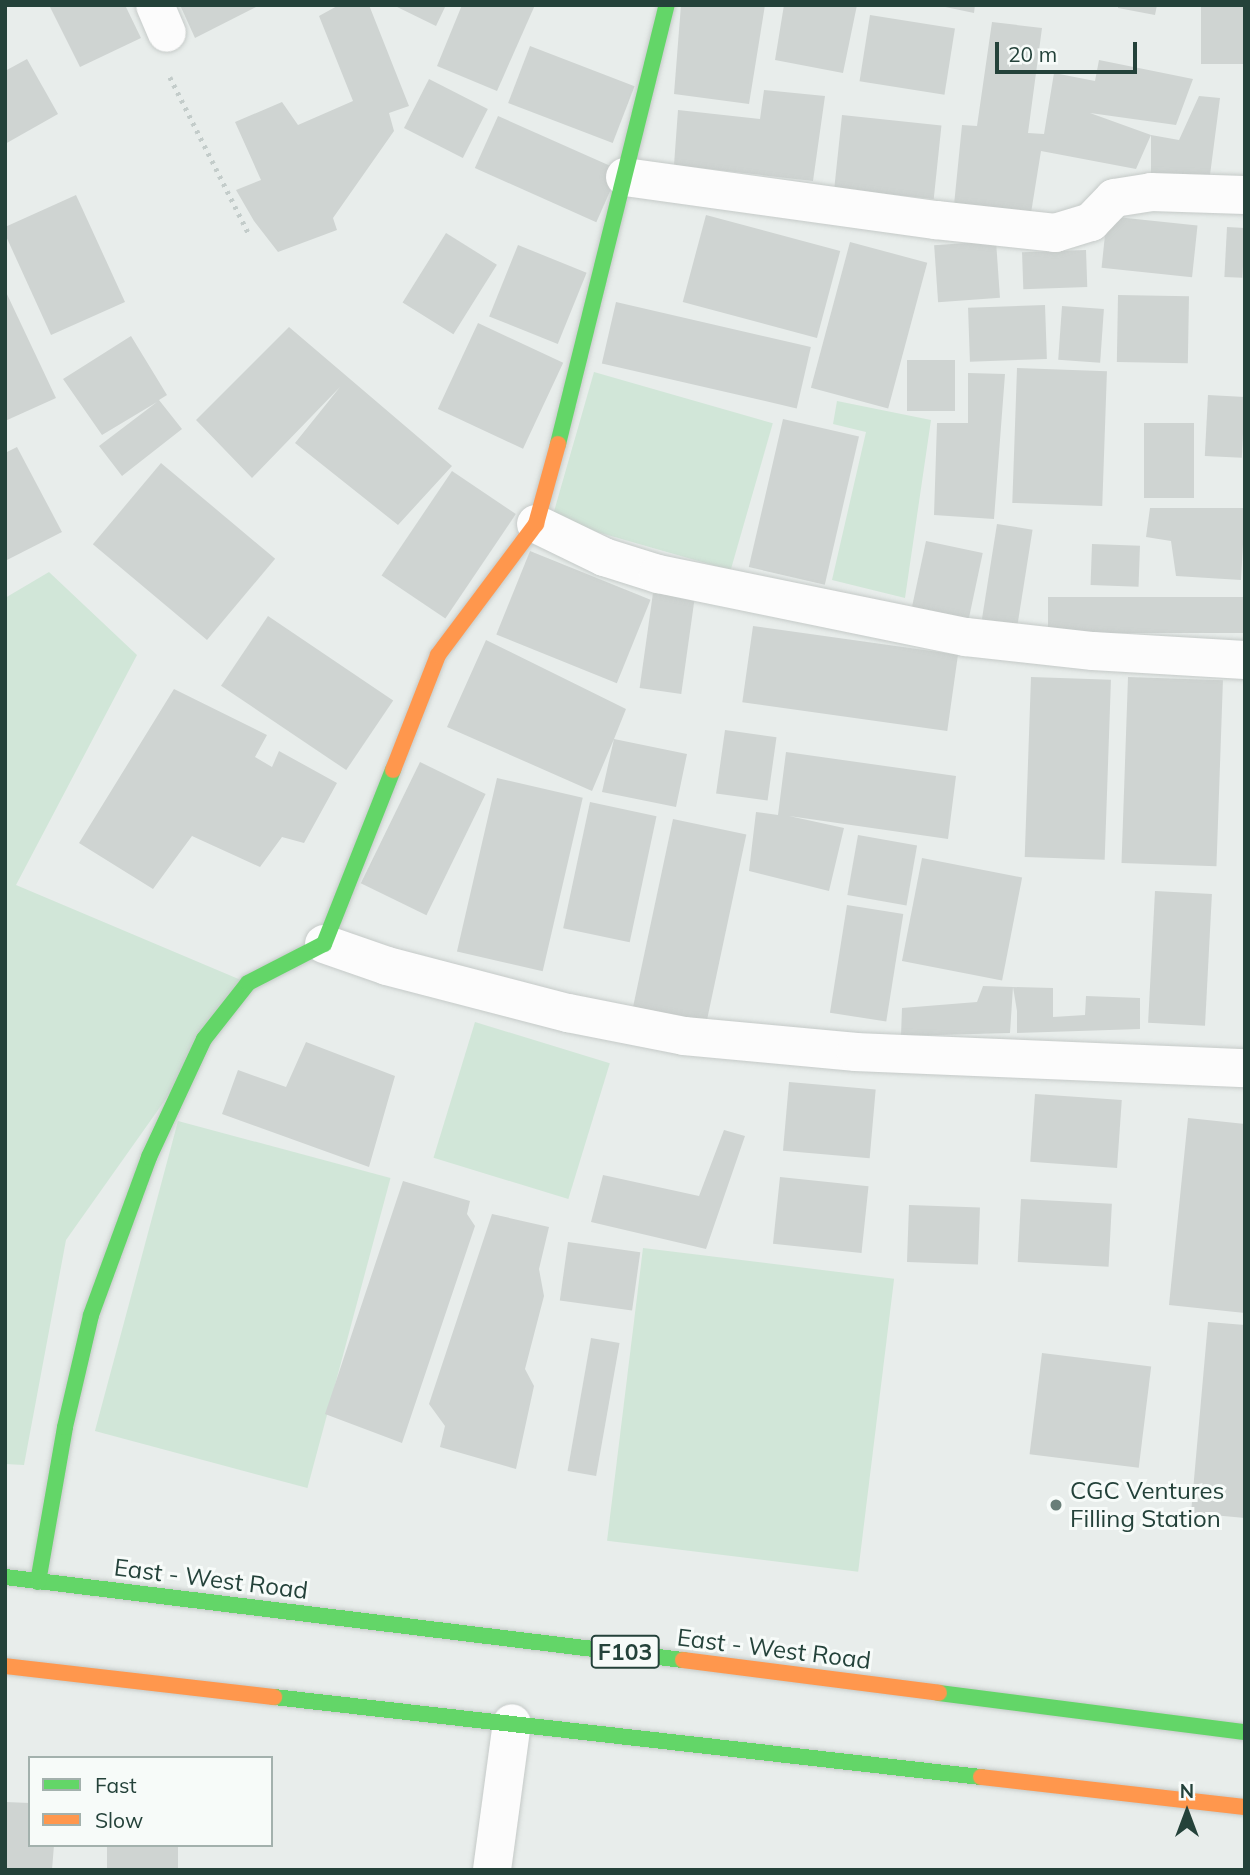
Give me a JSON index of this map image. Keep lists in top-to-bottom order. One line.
{"streets":{"main road":["East - West Road","F103"]},"places":["CGC Ventures Filling Station"],"legend":["Fast","Slow"],"scale_bar":"20 m","north":"top"}
